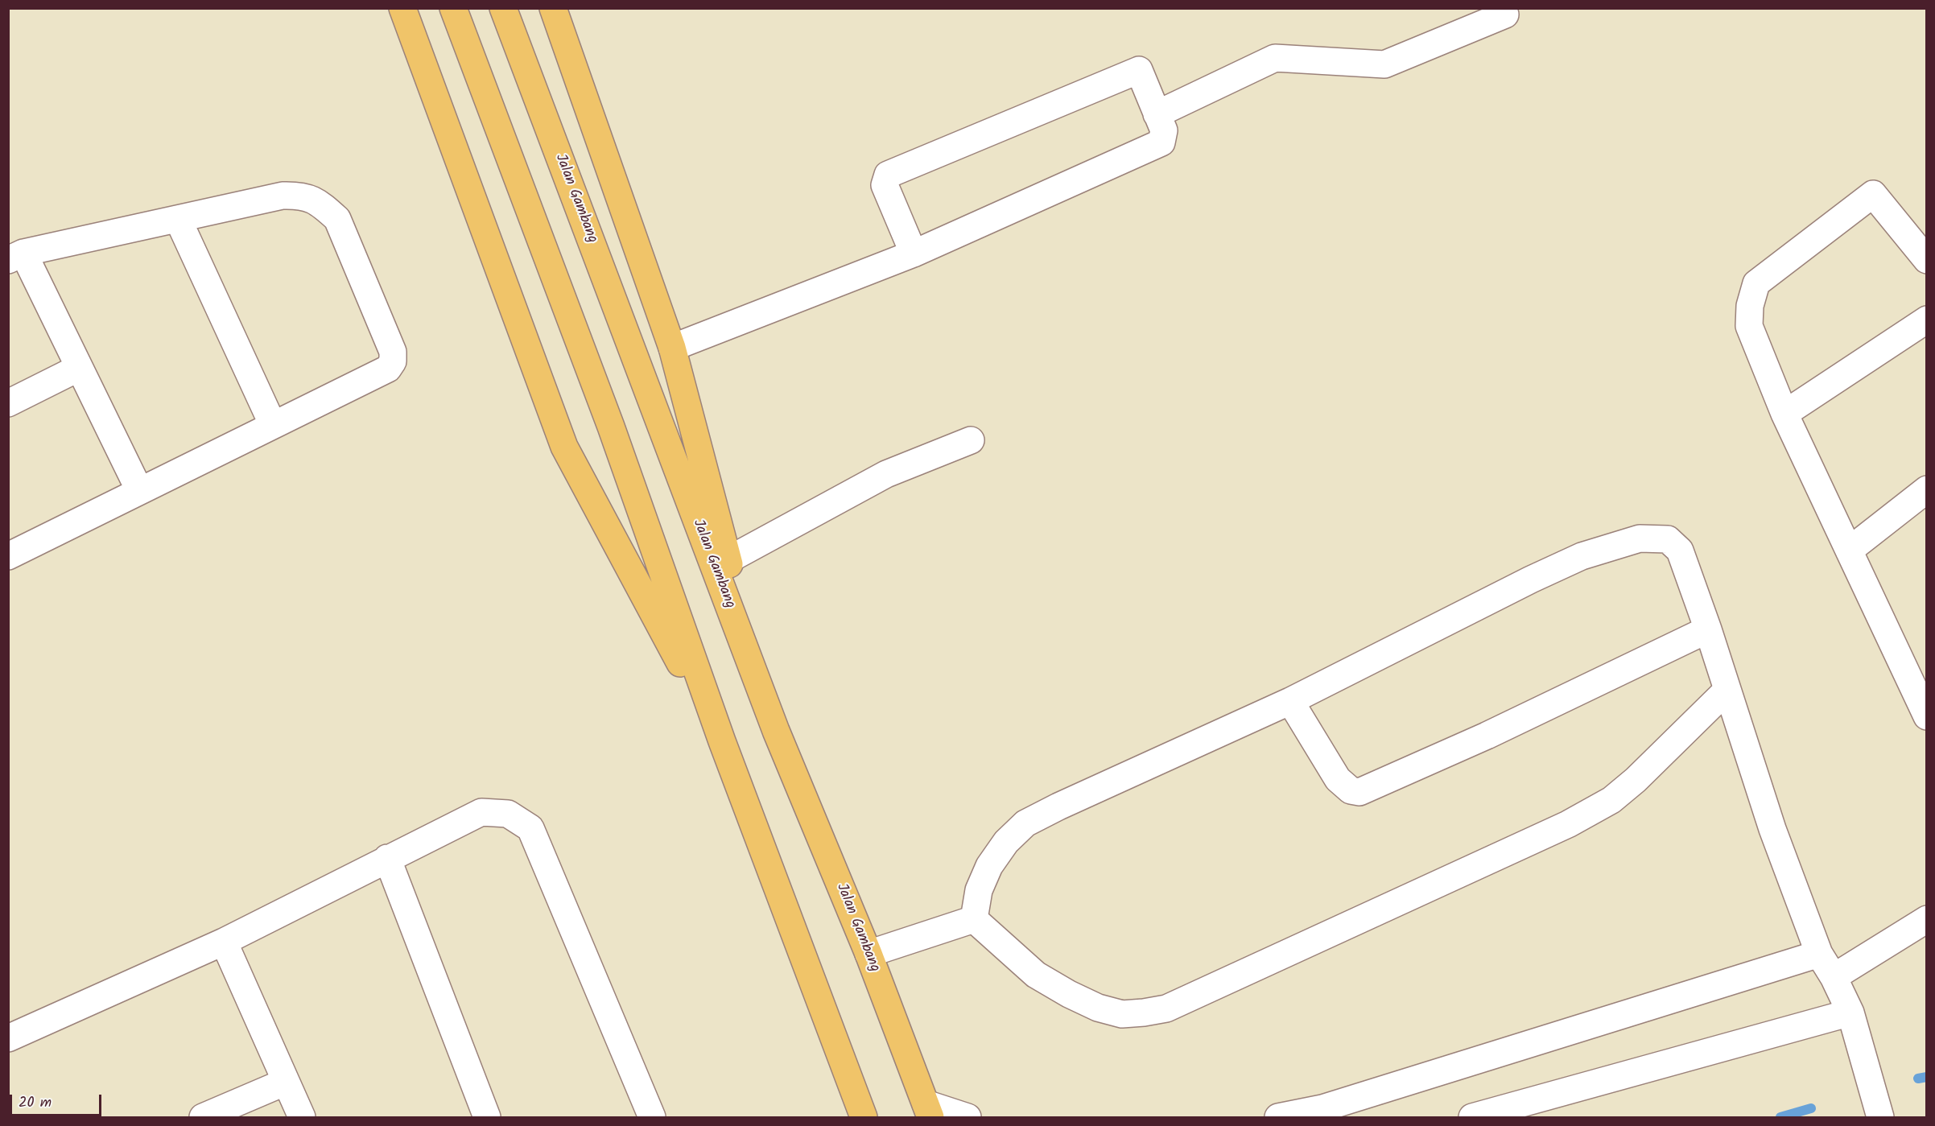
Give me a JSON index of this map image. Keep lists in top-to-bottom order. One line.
{"streets":{"highway":["Jalan Gambang"]},"scale_bar":"20 m"}
